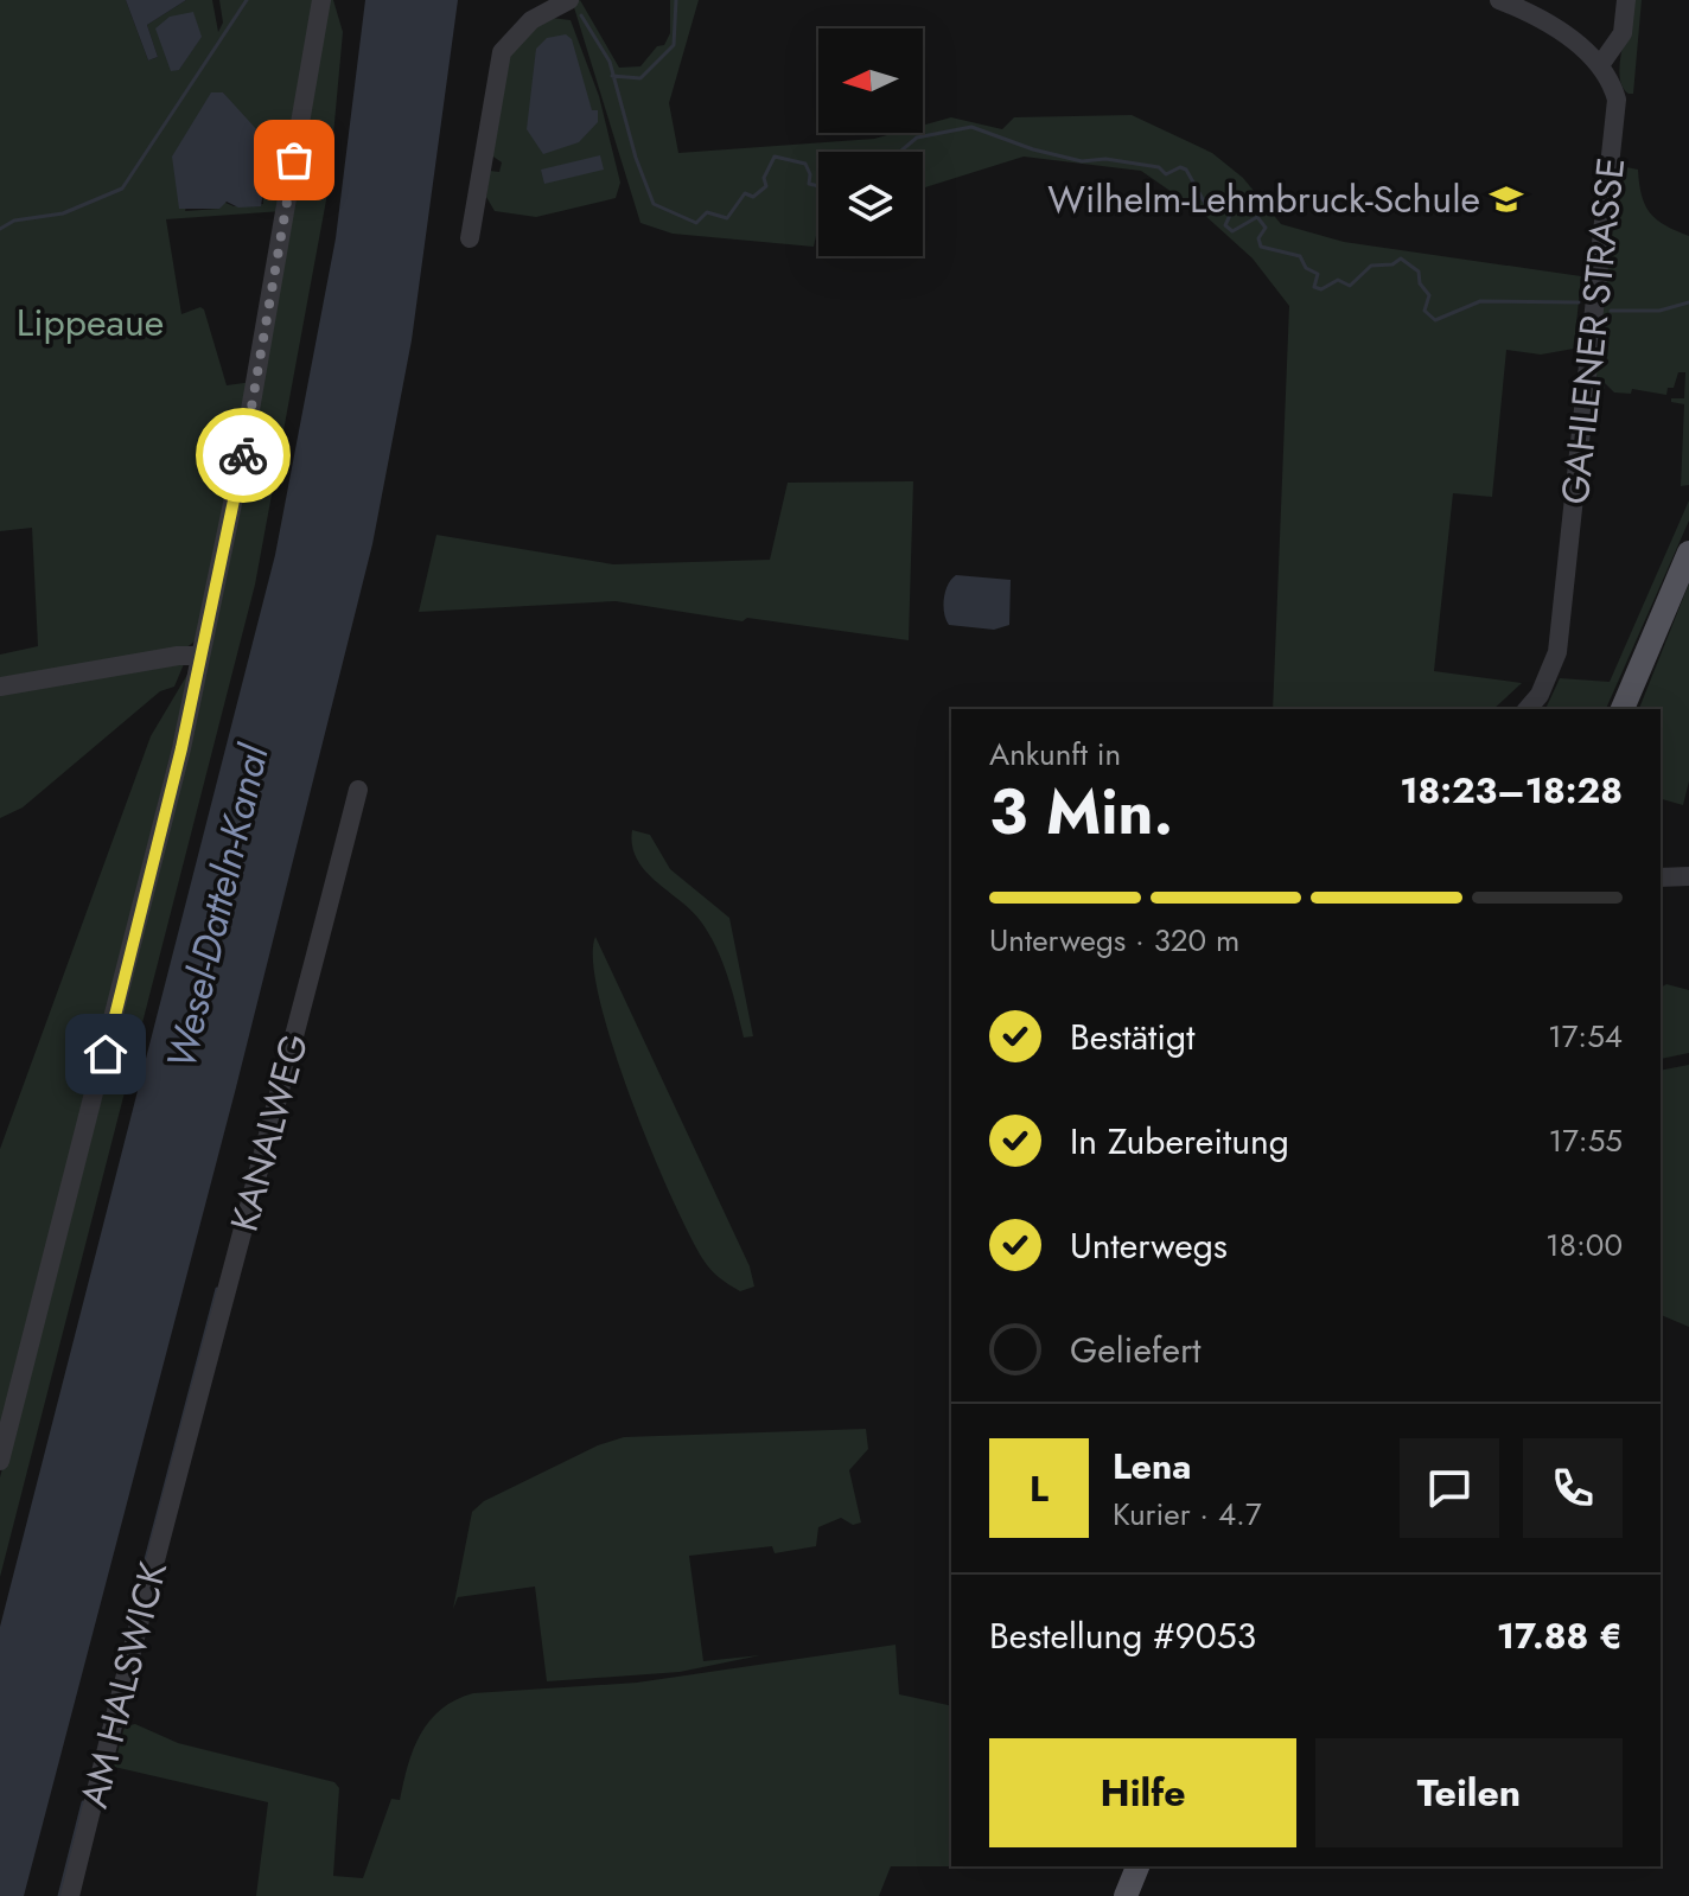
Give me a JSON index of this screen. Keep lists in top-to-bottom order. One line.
{"streets":{"street":["GAHLENER STRASSE","KANALWEG","AM HALSWICK"]},"crossings":[["KANALWEG","AM HALSWICK"]],"water":["Wesel-Datteln-Kanal"],"parks":["Lippeaue"],"places":{"school or university":["Wilhelm-Lehmbruck-Schule"]},"north":"left","page":{"heading":["3 Min.","Ankunft in","18:23–18:28"],"panel":["Lena","Kurier · 4.7","Bestellung #9053","17.88 €"],"bar":"Unterwegs · 320 m","list":[["Bestätigt","17:54"],["In Zubereitung","17:55"],["Unterwegs","18:00"],"Geliefert"],"round":"L","buttons":["Hilfe","Teilen"]}}
